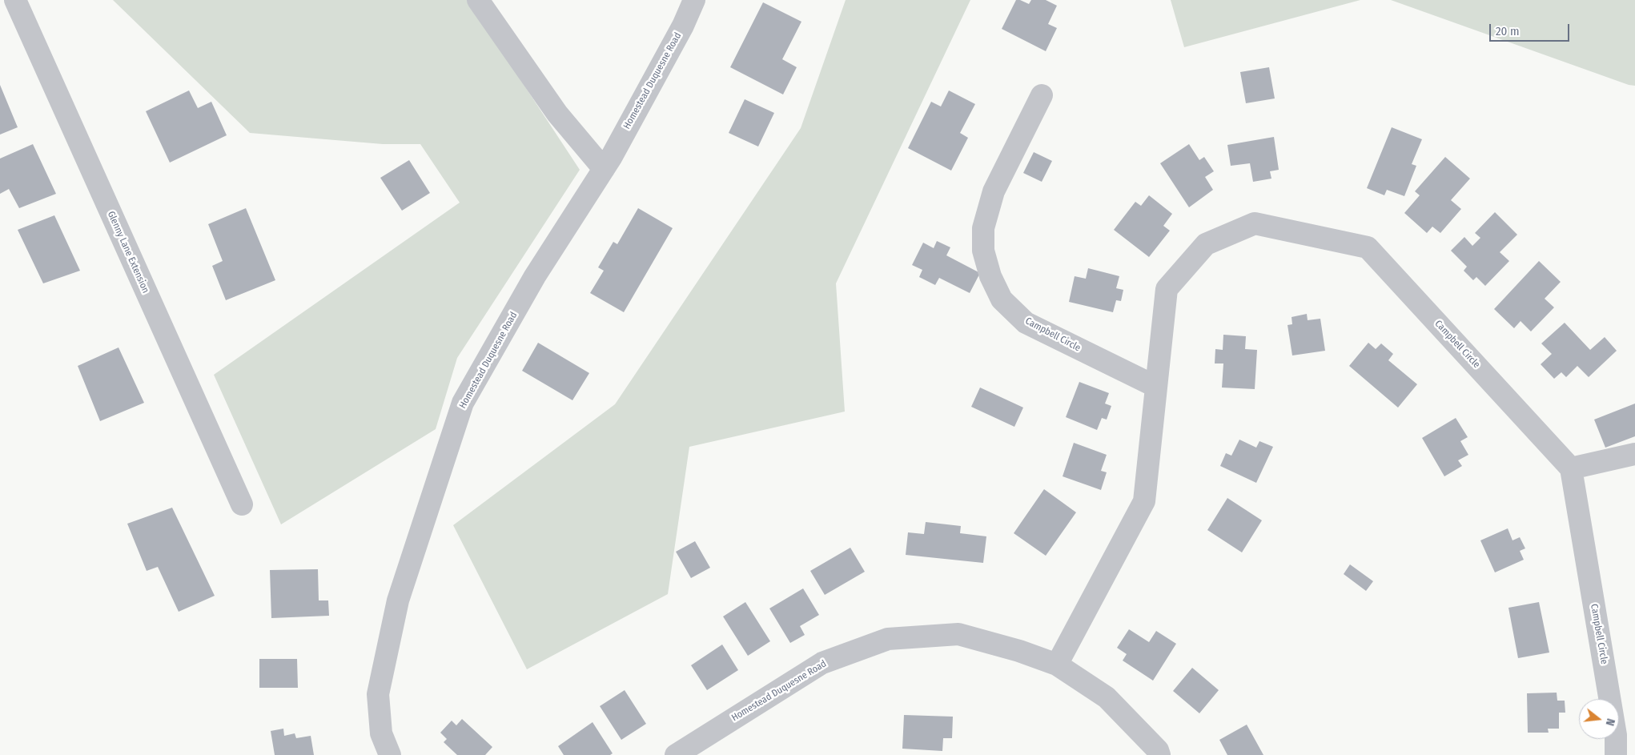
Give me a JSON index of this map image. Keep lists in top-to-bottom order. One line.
{"streets":{"street":["Homestead Duquesne Road","Glenny Lane Extension","Campbell Circle"]},"crossings":[["Homestead Duquesne Road","Campbell Circle"]],"scale_bar":"20 m","north":"right"}
